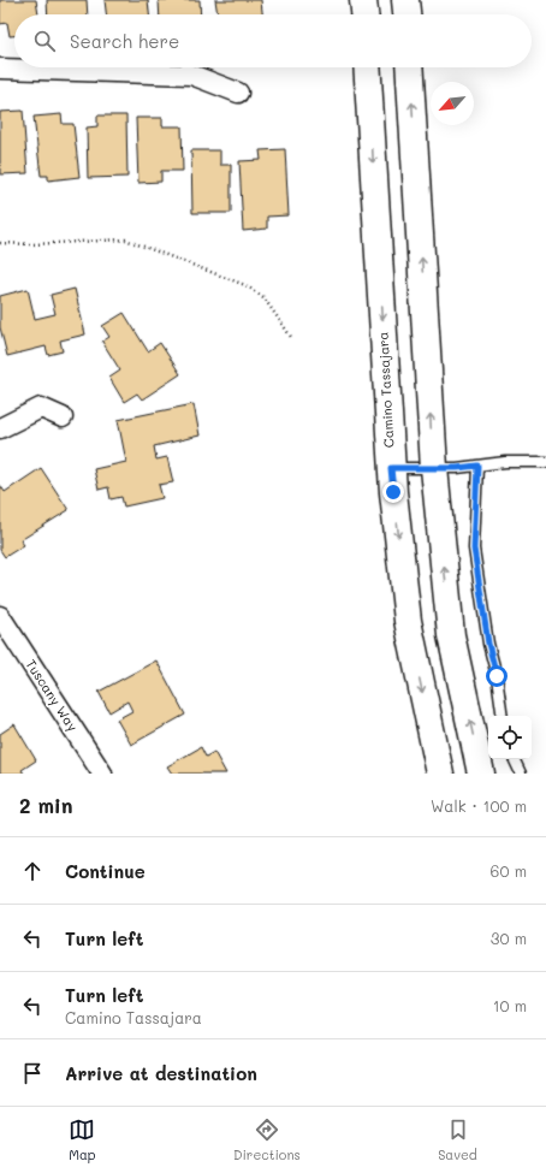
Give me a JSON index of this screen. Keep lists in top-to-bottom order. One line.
{"streets":{"main road":["Camino Tassajara"],"street":["Tuscany Way"]},"north":"bottom left","page":{"search":"Search here","heading":["2 min","Walk · 100 m"],"list":[["Continue","60 m"],["Turn left","30 m"],["Turn left","Camino Tassajara","10 m"],"Arrive at destination"],"nav":["Map","Directions","Saved"]}}
